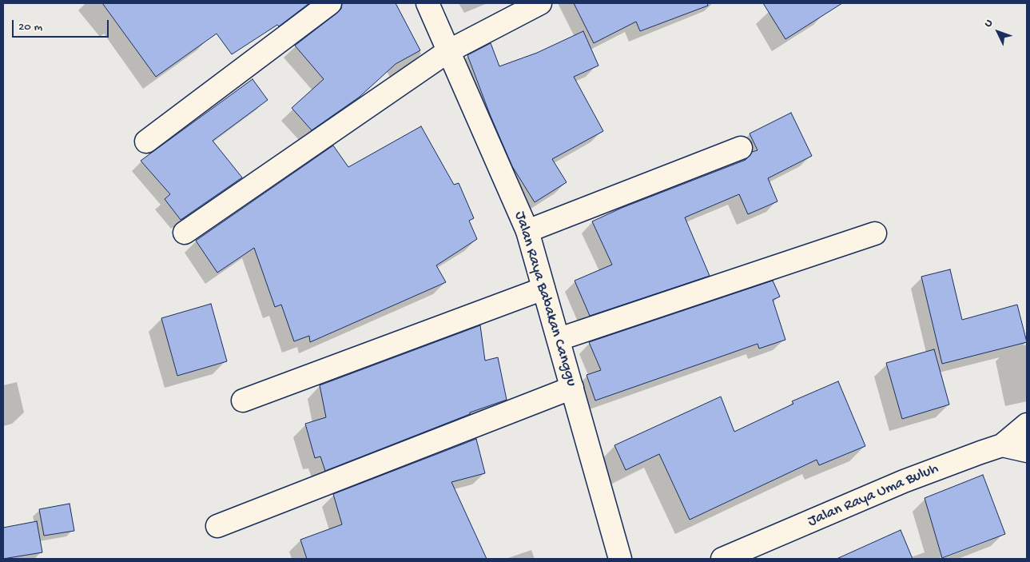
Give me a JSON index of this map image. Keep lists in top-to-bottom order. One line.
{"streets":{"street":["Jalan Raya Babakan Canggu","Jalan Raya Uma Buluh"]},"scale_bar":"20 m","north":"top left"}
